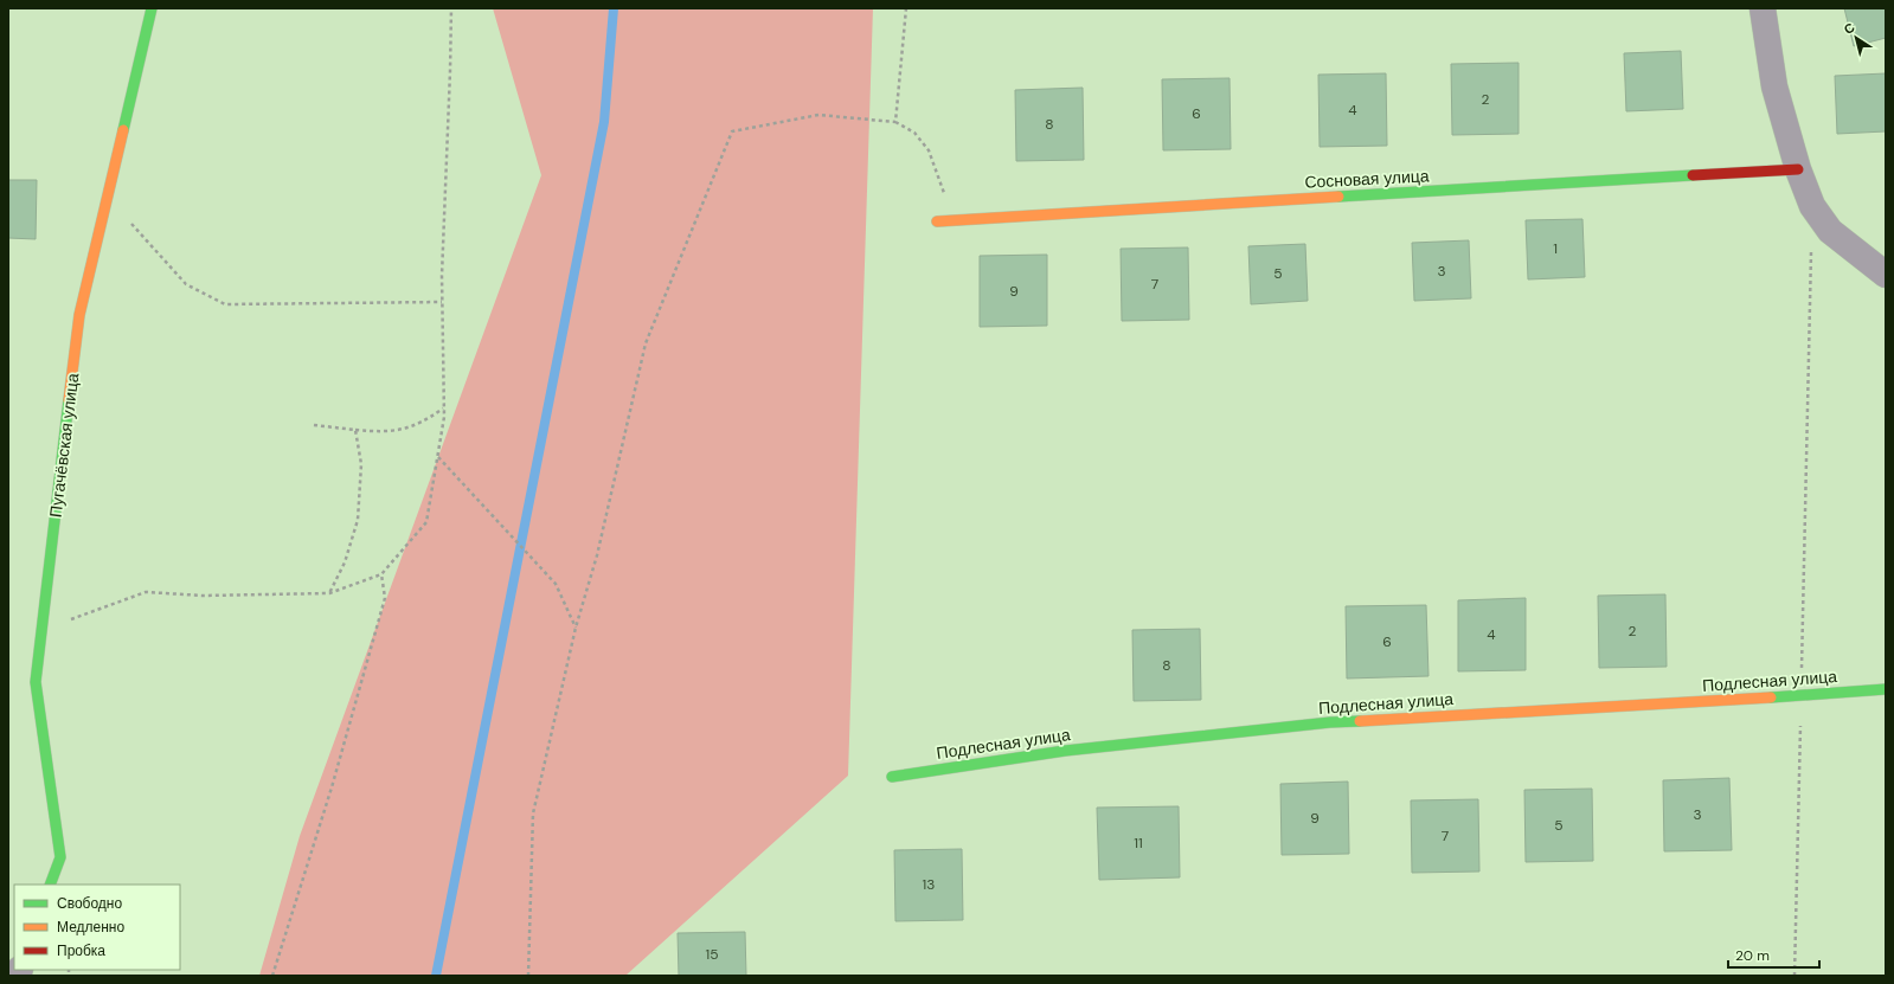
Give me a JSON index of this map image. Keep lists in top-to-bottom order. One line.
{"streets":{"street":["Сосновая улица","Пугачёвская улица","Подлесная улица"]},"house_numbers":["2","4","6","8","1","3","5","7","9","2","4","6","8","3","9","5","7","11","13","15"],"legend":["Свободно","Медленно","Пробка"],"scale_bar":"20 m","north":"top left"}
